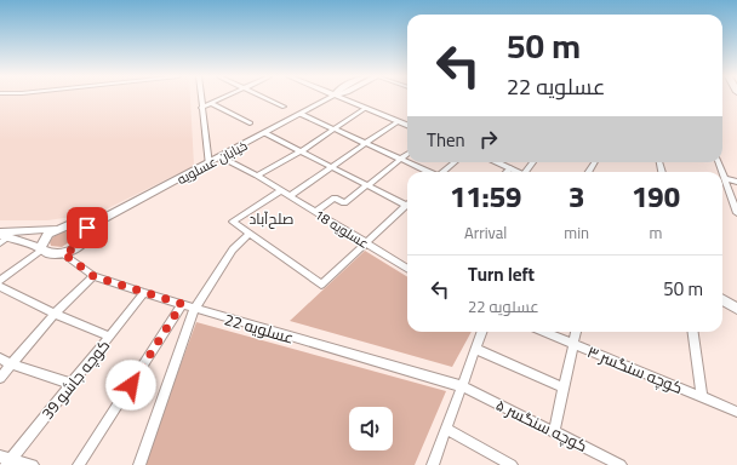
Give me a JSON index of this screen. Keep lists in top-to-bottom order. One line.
{"streets":{"street":["خیابان عسلویه","عسلویه 18","عسلویه 22","کوچه سنگسر ۳","کوچه جاشو 39","کوچه سنگسر ۵"]},"crossings":[["خیابان عسلویه","عسلویه 18"],["عسلویه 22","کوچه جاشو 39"],["عسلویه 22","کوچه سنگسر ۵"]],"districts":["صلح‌آباد"],"page":{"turn":["50 m","عسلویه 22"],"then":"Then","eta":["11:59","Arrival","3","min","190","m"],"list":[{"name":"Turn left","note":"عسلویه 22","value":"50 m"}]}}
